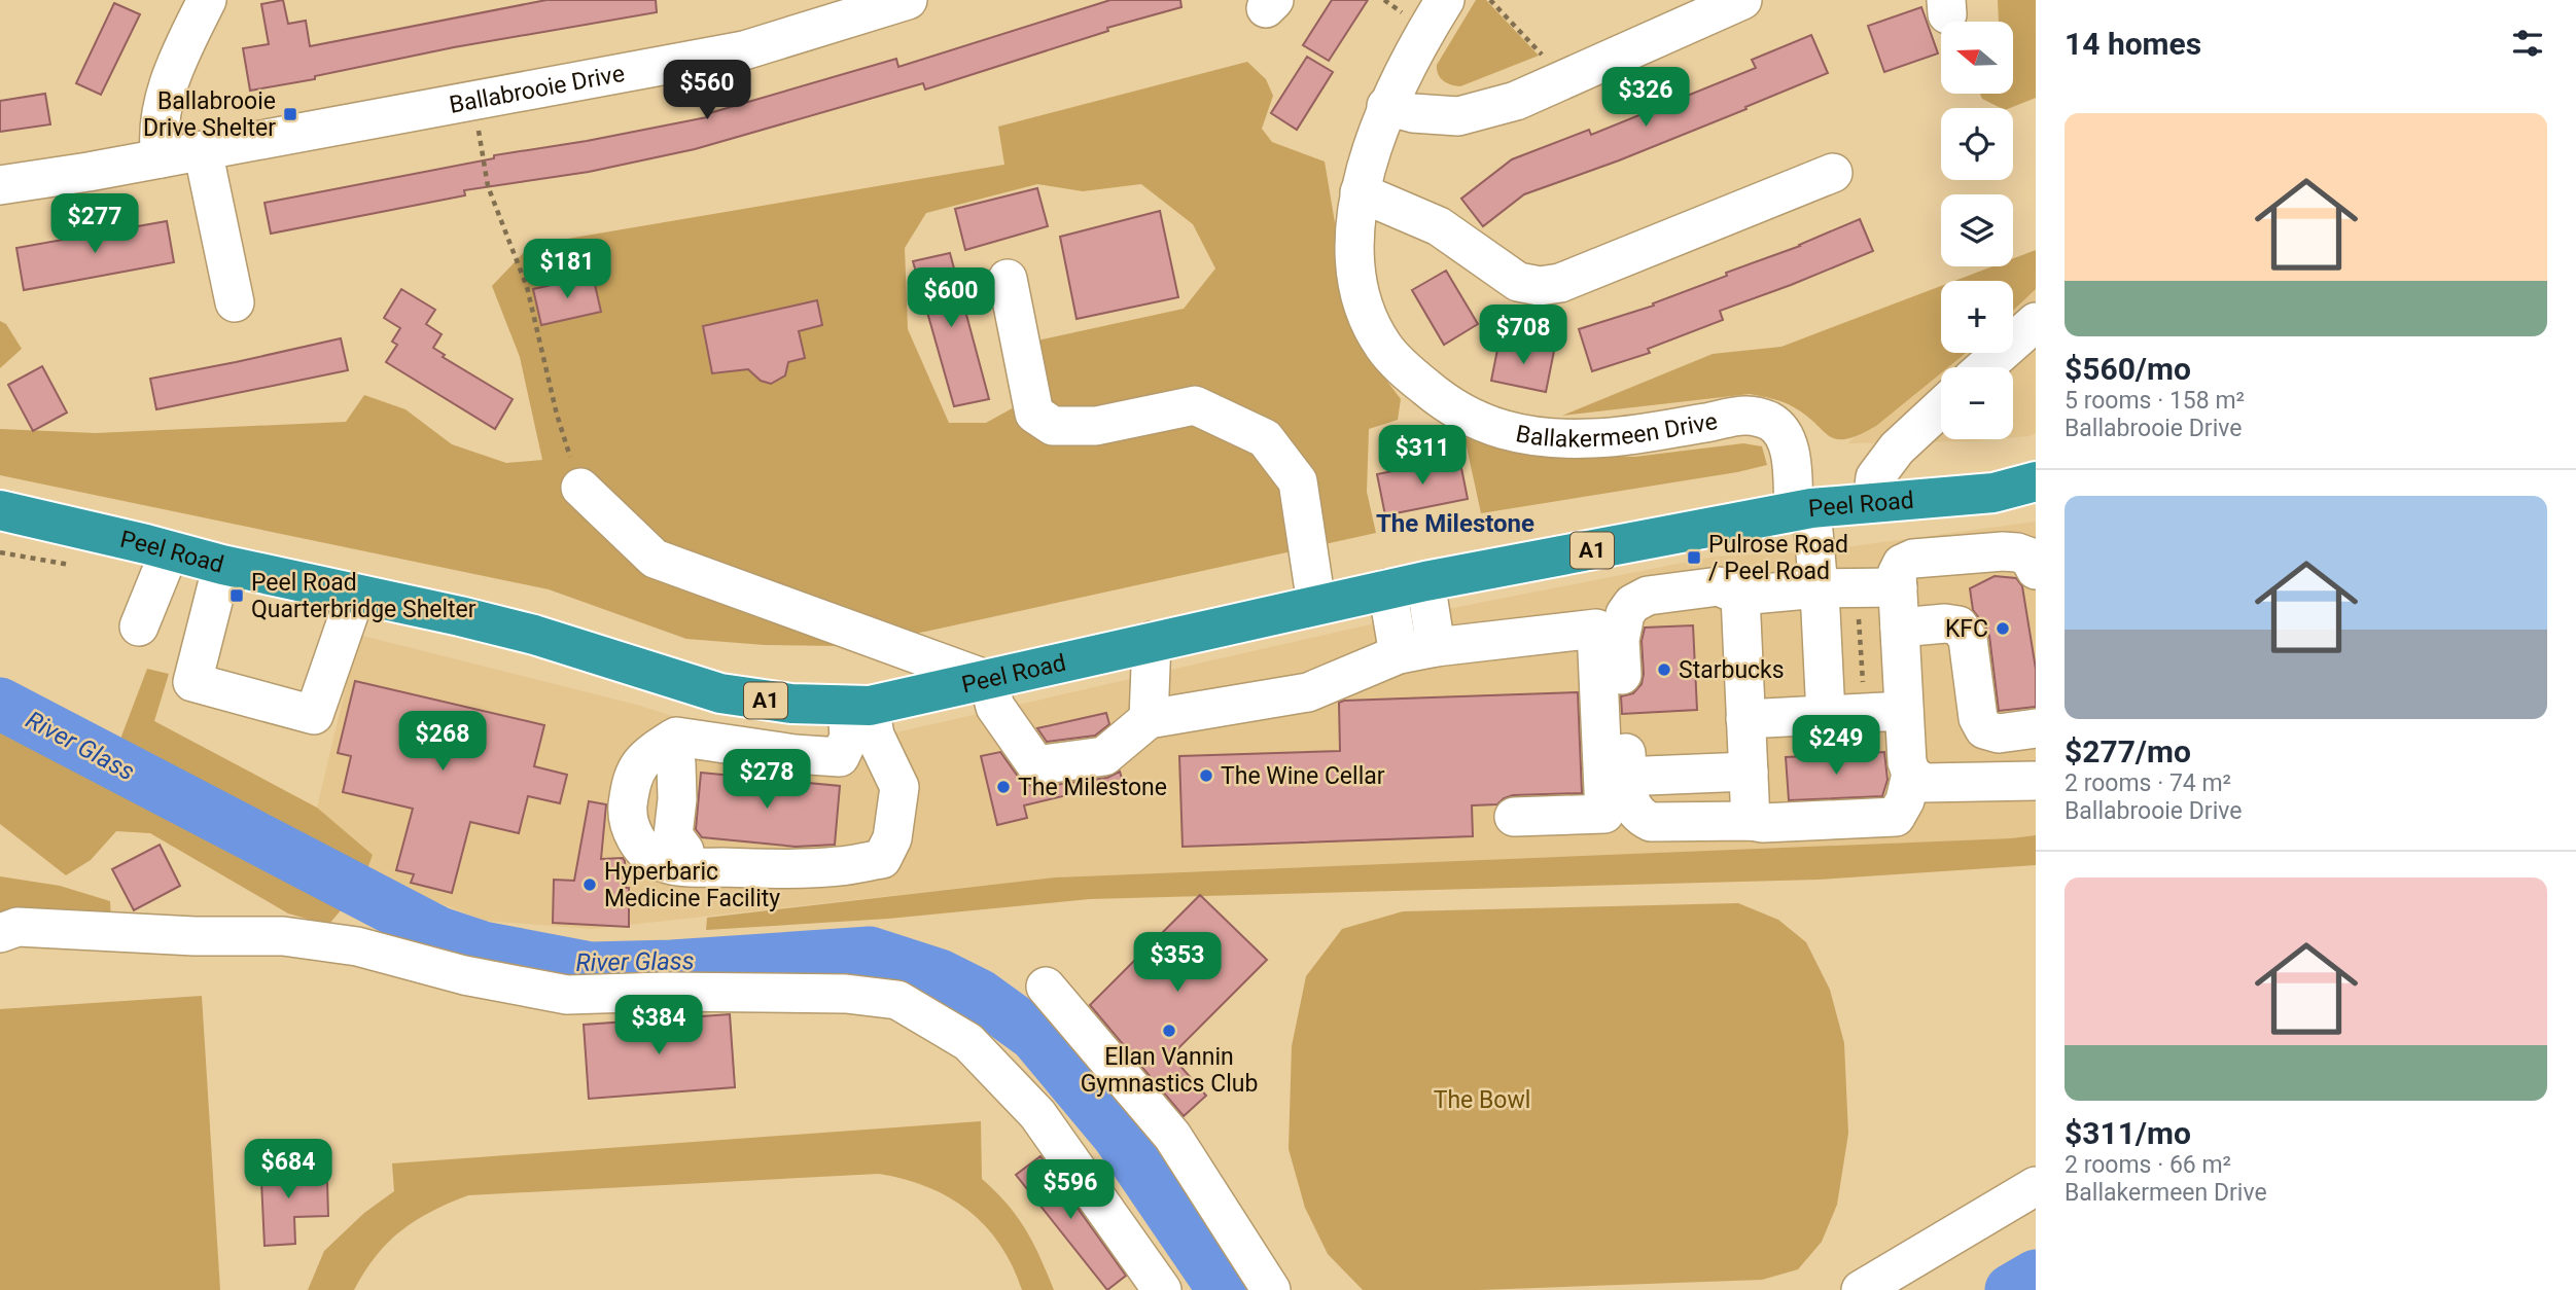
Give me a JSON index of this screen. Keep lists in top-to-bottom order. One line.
{"streets":{"highway":["Peel Road","A1"],"street":["Ballabrooie Drive","Ballakermeen Drive"]},"crossings":[["Ballakermeen Drive","Peel Road"]],"districts":["The Milestone"],"water":["River Glass"],"parks":["The Bowl"],"places":{"transit":["Ballabrooie Drive Shelter","Pulrose Road / Peel Road","Peel Road Quarterbridge Shelter"],"other":["KFC","Starbucks","The Wine Cellar","The Milestone","Hyperbaric Medicine Facility","Ellan Vannin Gymnastics Club"]},"north":"left","page":{"heading":"14 homes","map_buttons":["+","−"],"price":["$560","$326","$277","$181","$600","$708","$311","$268","$249","$278","$353","$384","$684","$596"],"list":[{"name":"$560/mo","note":"5 rooms · 158 m² · Ballabrooie Drive"},{"name":"$277/mo","note":"2 rooms · 74 m² · Ballabrooie Drive"},{"name":"$311/mo","note":"2 rooms · 66 m² · Ballakermeen Drive"}]}}
